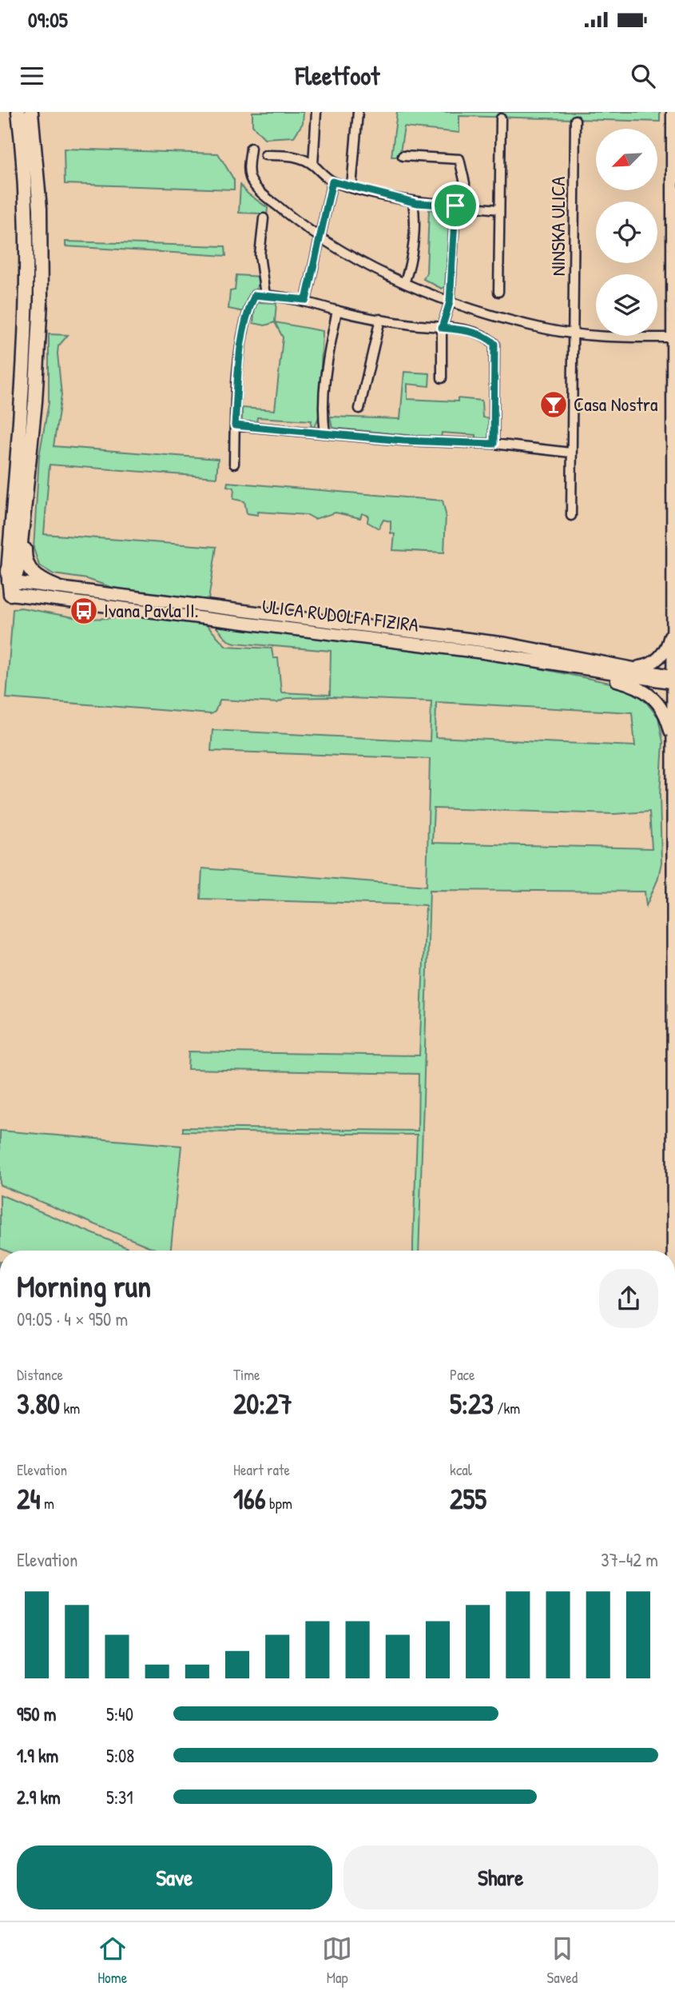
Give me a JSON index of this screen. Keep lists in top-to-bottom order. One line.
{"streets":{"main road":["ULICA RUDOLFA FIZIRA"],"street":["NINSKA ULICA"]},"places":{"bar":["Casa Nostra"],"bus stop":["Ivana Pavla II."]},"north":"bottom left","page":{"status":"09:05","header":"Fleetfoot","heading":["Morning run","09:05 · 4 × 950 m"],"stats":[["Distance","3.80 km"],["Time","20:27"],["Pace","5:23 /km"],["Elevation","24 m"],["Heart rate","166 bpm"],["kcal","255"]],"chart":["Elevation","37–42 m"],"list":[{"name":"950 m","note":"5:40"},{"name":"1.9 km","note":"5:08"},{"name":"2.9 km","note":"5:31"}],"buttons":["Save","Share"],"tabs":["Home","Map","Saved"]}}
